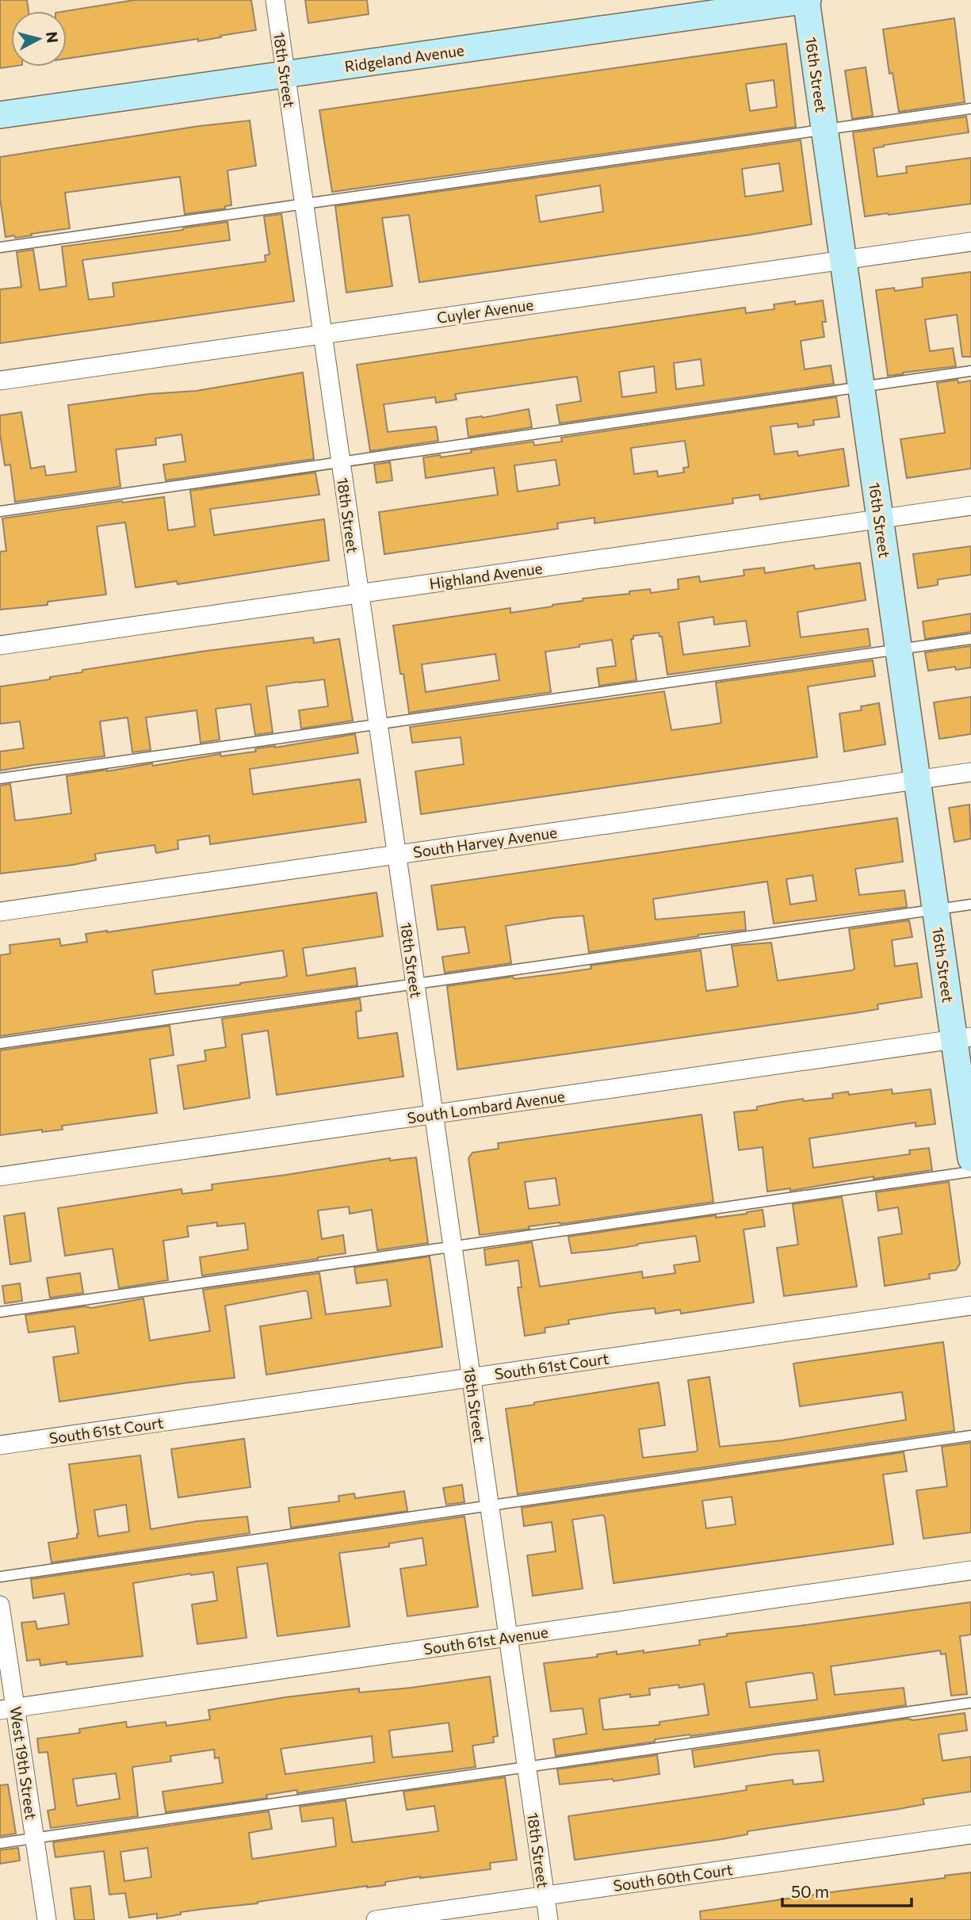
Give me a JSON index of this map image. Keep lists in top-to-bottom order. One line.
{"streets":{"street":["Ridgeland Avenue","18th Street","16th Street","Cuyler Avenue","Highland Avenue","South Harvey Avenue","South Lombard Avenue","South 61st Court","South 61st Avenue","West 19th Street","South 60th Court"]},"crossings":[["Ridgeland Avenue","18th Street"],["Ridgeland Avenue","16th Street"],["18th Street","Cuyler Avenue"],["18th Street","Highland Avenue"],["18th Street","South Harvey Avenue"],["18th Street","South Lombard Avenue"],["18th Street","South 61st Court"],["18th Street","South 61st Avenue"],["18th Street","South 60th Court"],["16th Street","Cuyler Avenue"],["16th Street","Highland Avenue"],["16th Street","South Harvey Avenue"],["16th Street","South Lombard Avenue"],["South 61st Avenue","West 19th Street"]],"scale_bar":"50 m","north":"right"}
